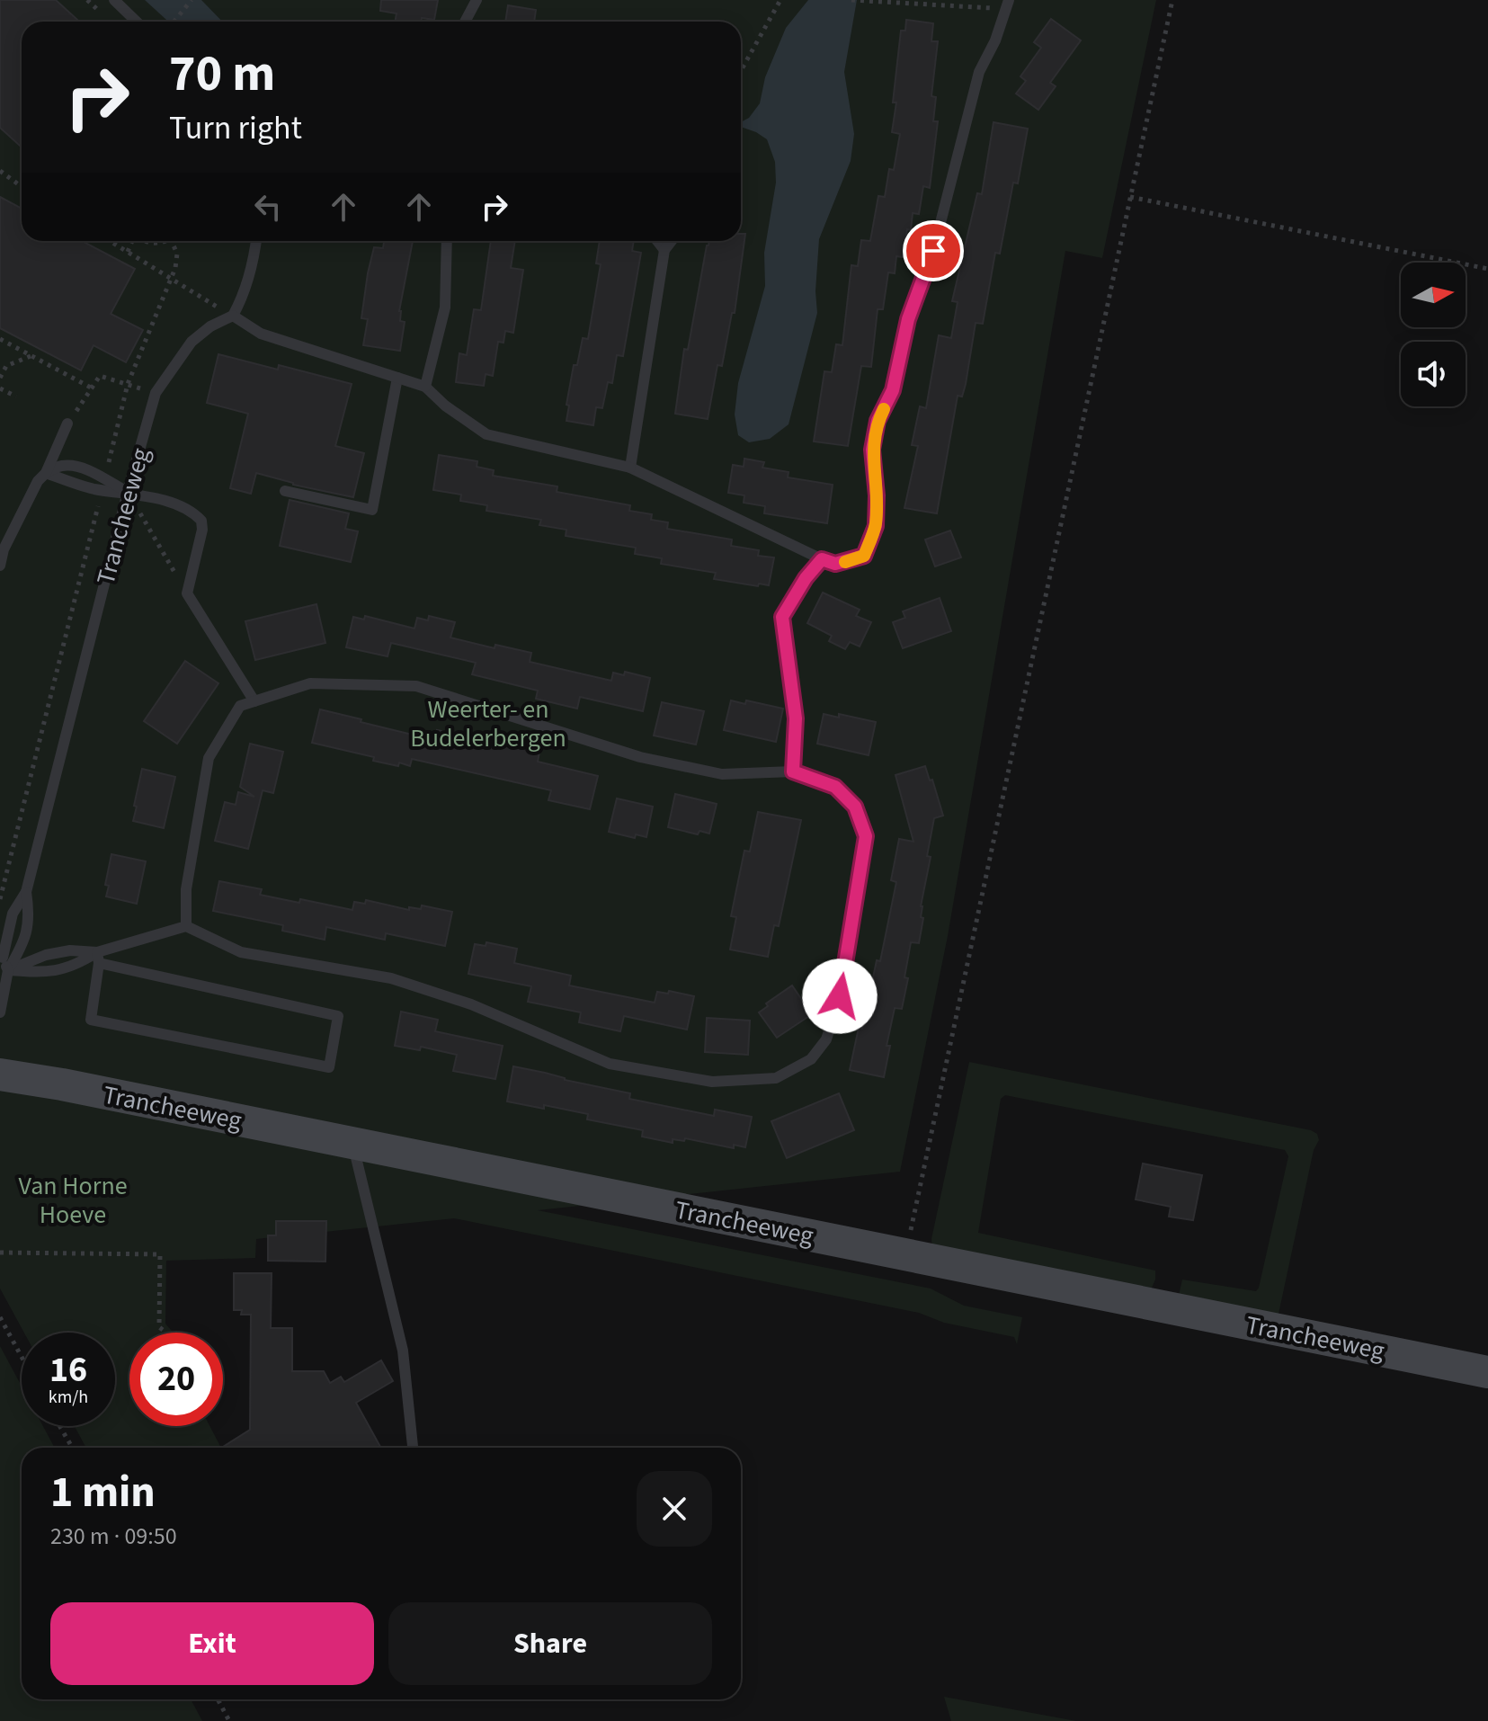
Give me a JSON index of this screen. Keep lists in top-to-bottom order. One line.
{"streets":{"street":["Trancheeweg"]},"parks":["Weerter- en Budelerbergen","Van Horne Hoeve"],"north":"right","page":{"turn":["70 m","Turn right"],"speed":"16 km/h","limit":"20","heading":["1 min","230 m · 09:50"],"buttons":["Exit","Share"]}}
